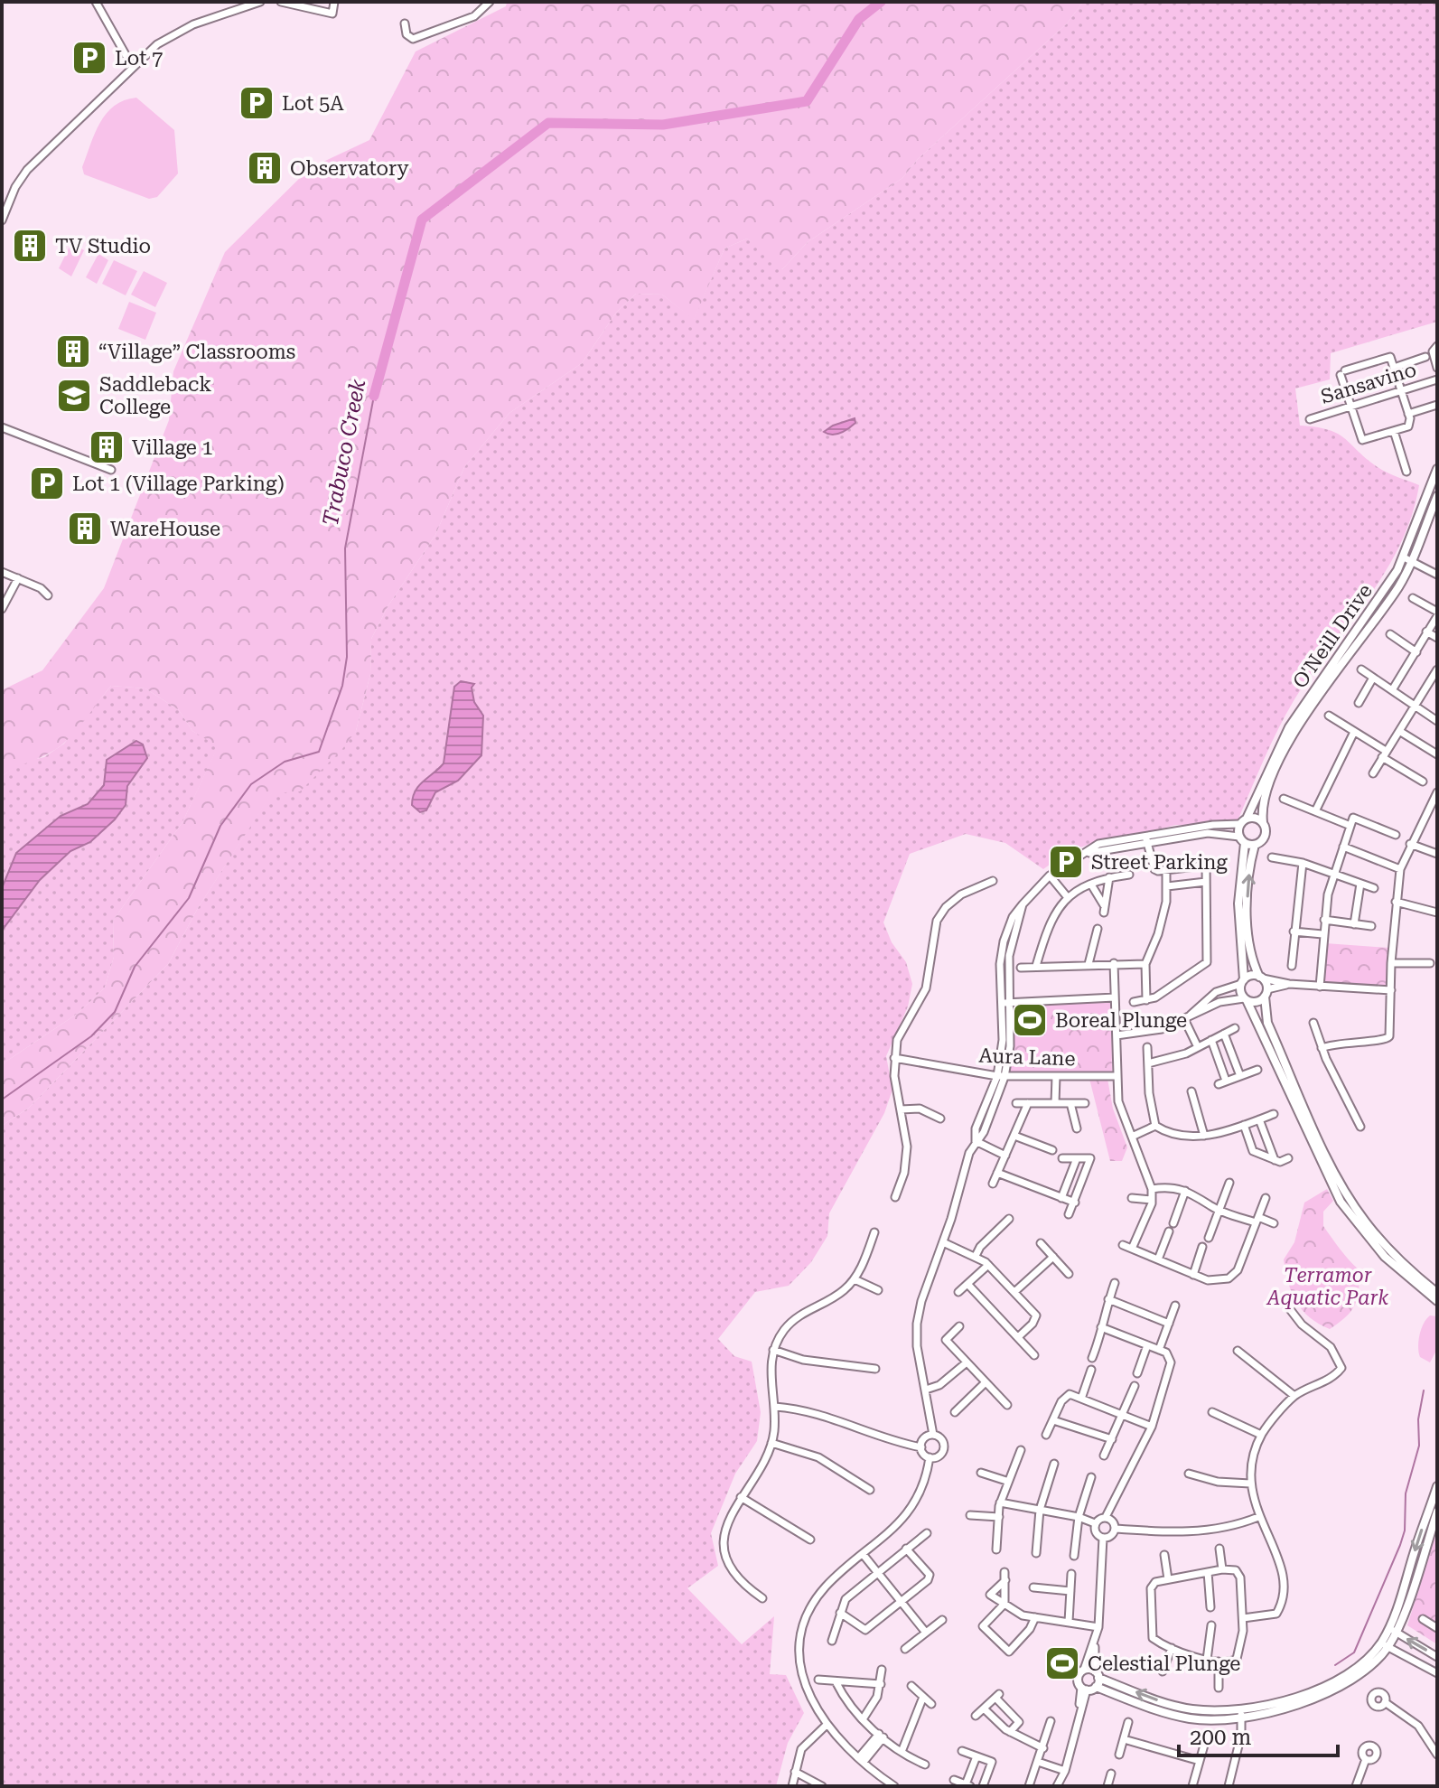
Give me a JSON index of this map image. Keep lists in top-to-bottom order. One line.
{"streets":{"main road":["O'Neill Drive"],"street":["Sansavino","Aura Lane"]},"water":["Trabuco Creek"],"parks":["Terramor Aquatic Park"],"places":{"parking":["Lot 7","Lot 5A","Lot 1 (Village Parking)","Street Parking"],"building":["Observatory","TV Studio","“Village” Classrooms","Village 1","WareHouse"],"school or university":["Saddleback College"],"sports":["Boreal Plunge","Celestial Plunge"]},"scale_bar":"200 m"}
